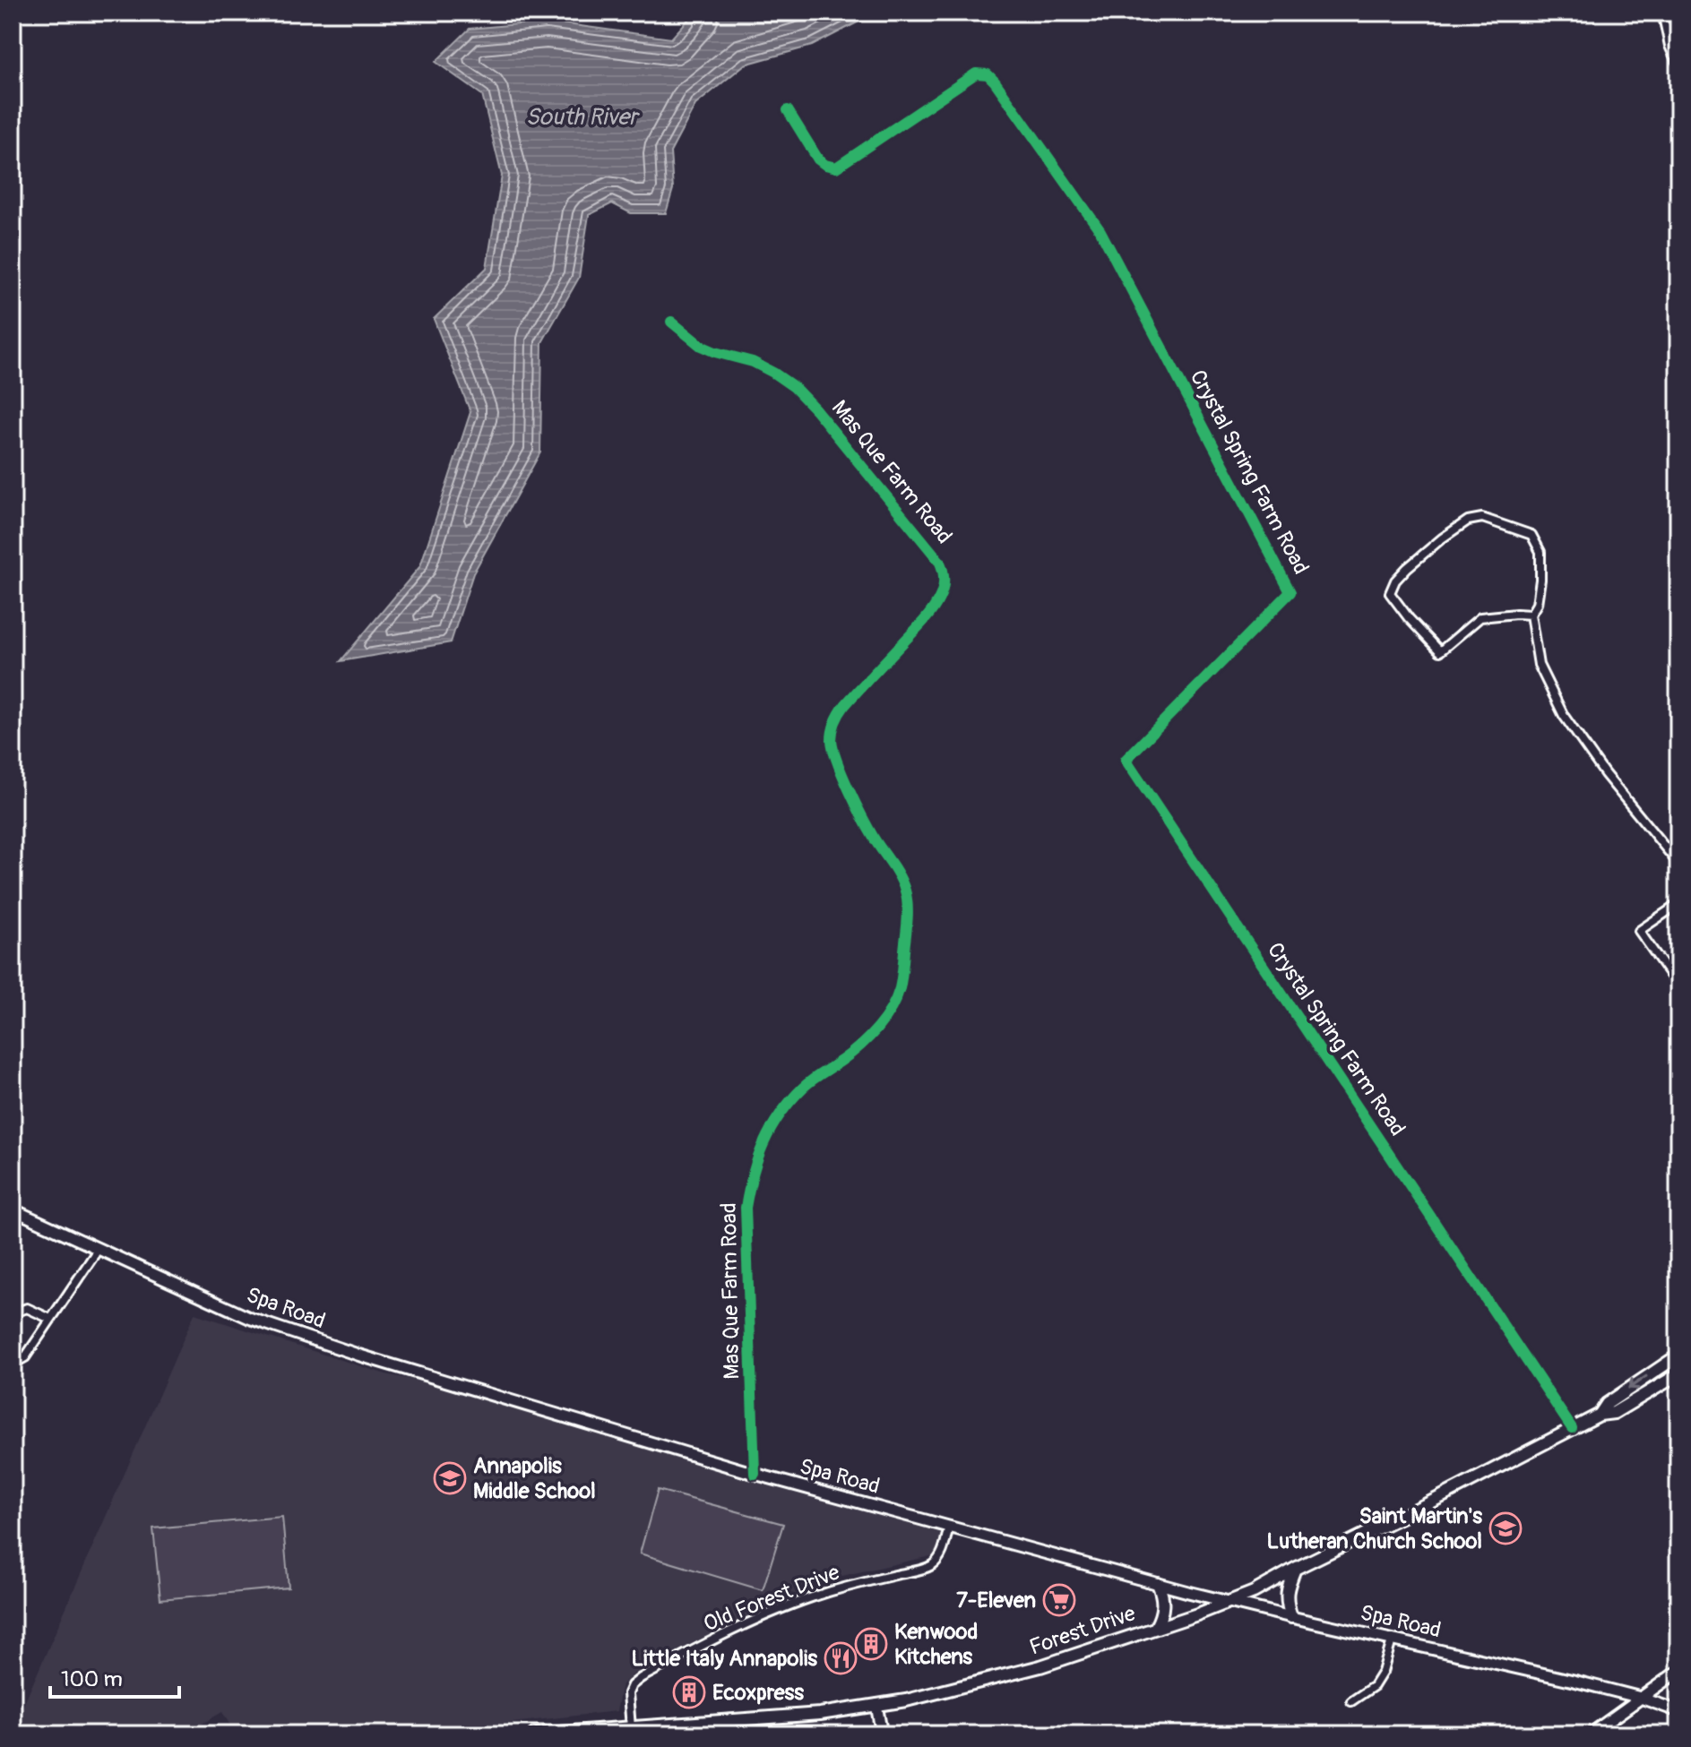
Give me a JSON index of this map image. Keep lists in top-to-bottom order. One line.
{"streets":{"main road":["Forest Drive"],"street":["Mas Que Farm Road","Crystal Spring Farm Road","Spa Road","Old Forest Drive"]},"crossings":[["Mas Que Farm Road","Spa Road"],["Crystal Spring Farm Road","Forest Drive"],["Spa Road","Old Forest Drive"],["Spa Road","Forest Drive"],["Old Forest Drive","Forest Drive"]],"water":["South River"],"places":{"school or university":["Annapolis Middle School","Saint Martin's Lutheran Church School"],"supermarket":["7-Eleven"],"building":["Kenwood Kitchens","Ecoxpress"],"restaurant":["Little Italy Annapolis"]},"scale_bar":"100 m"}
